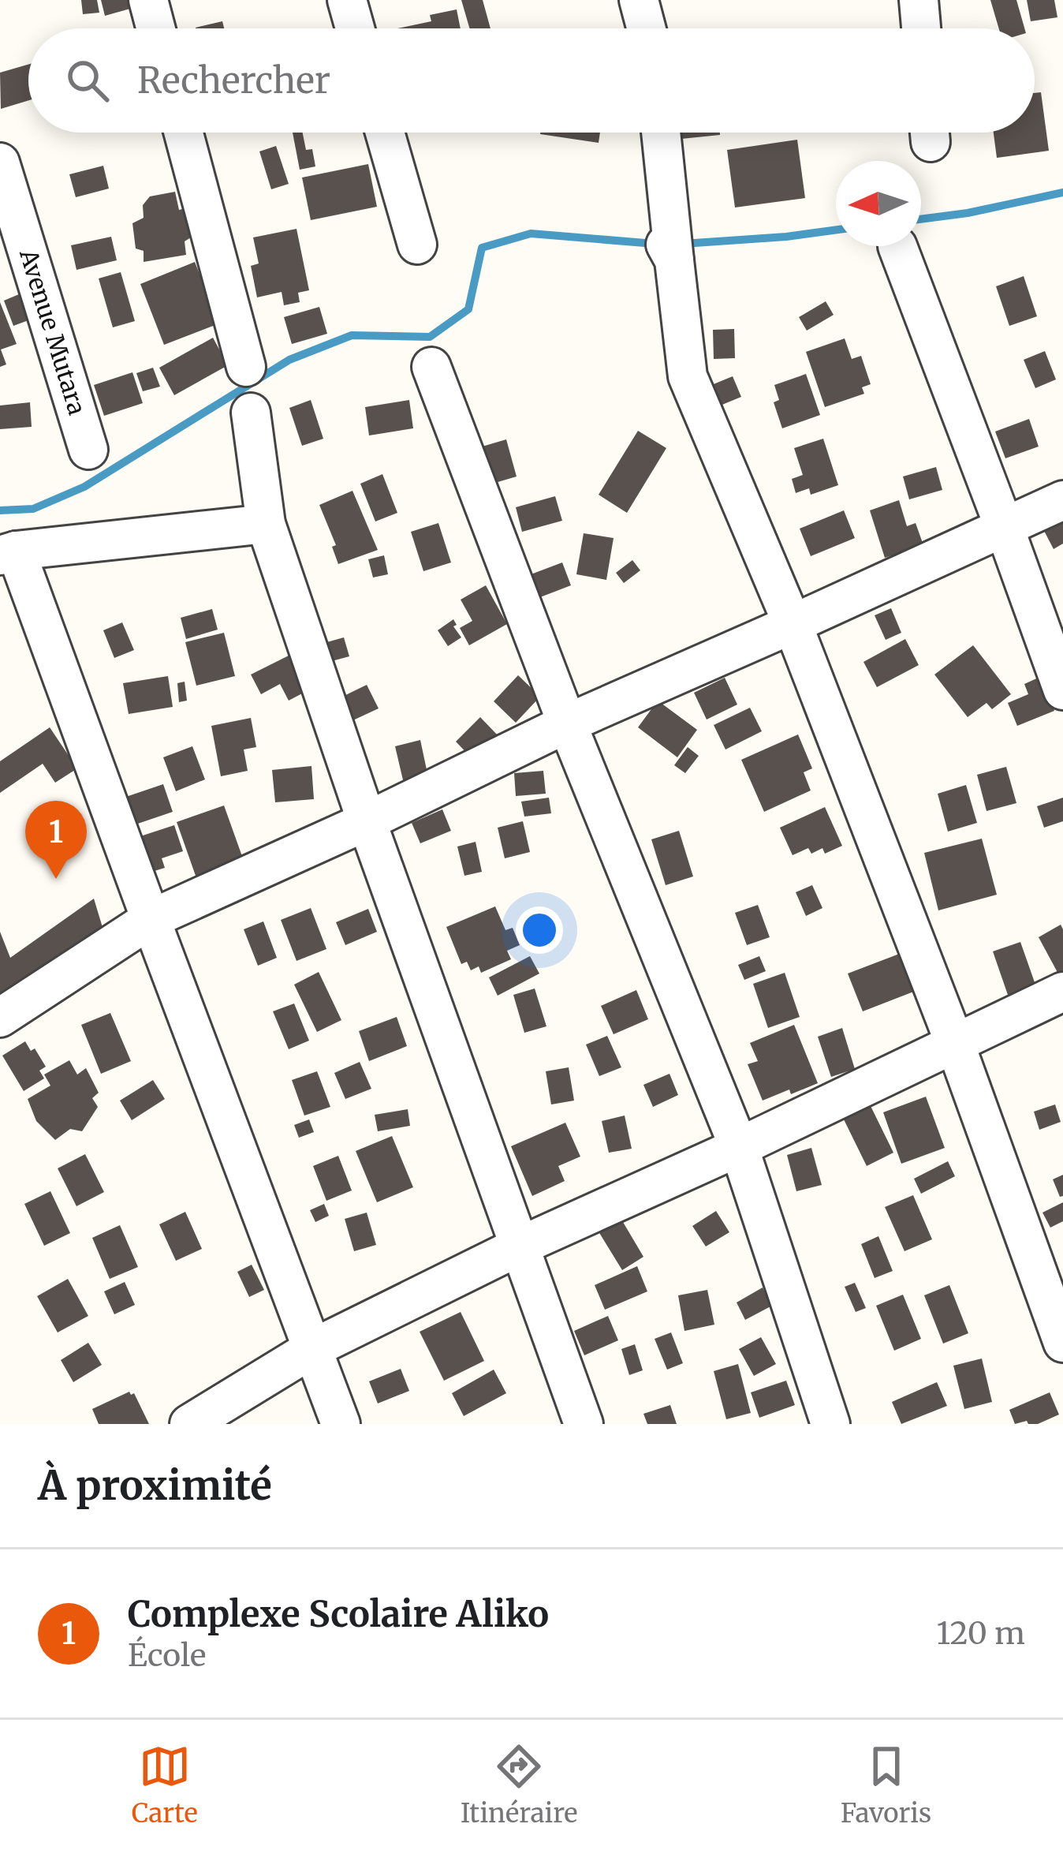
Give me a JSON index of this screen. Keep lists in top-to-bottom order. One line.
{"streets":{"street":["Avenue Mutara"]},"north":"left","page":{"search":"Rechercher","pins":"1","heading":"À proximité","list":[{"mark":"1","name":"Complexe Scolaire Aliko","note":"École","value":"120 m"}],"nav":["Carte","Itinéraire","Favoris"]}}
